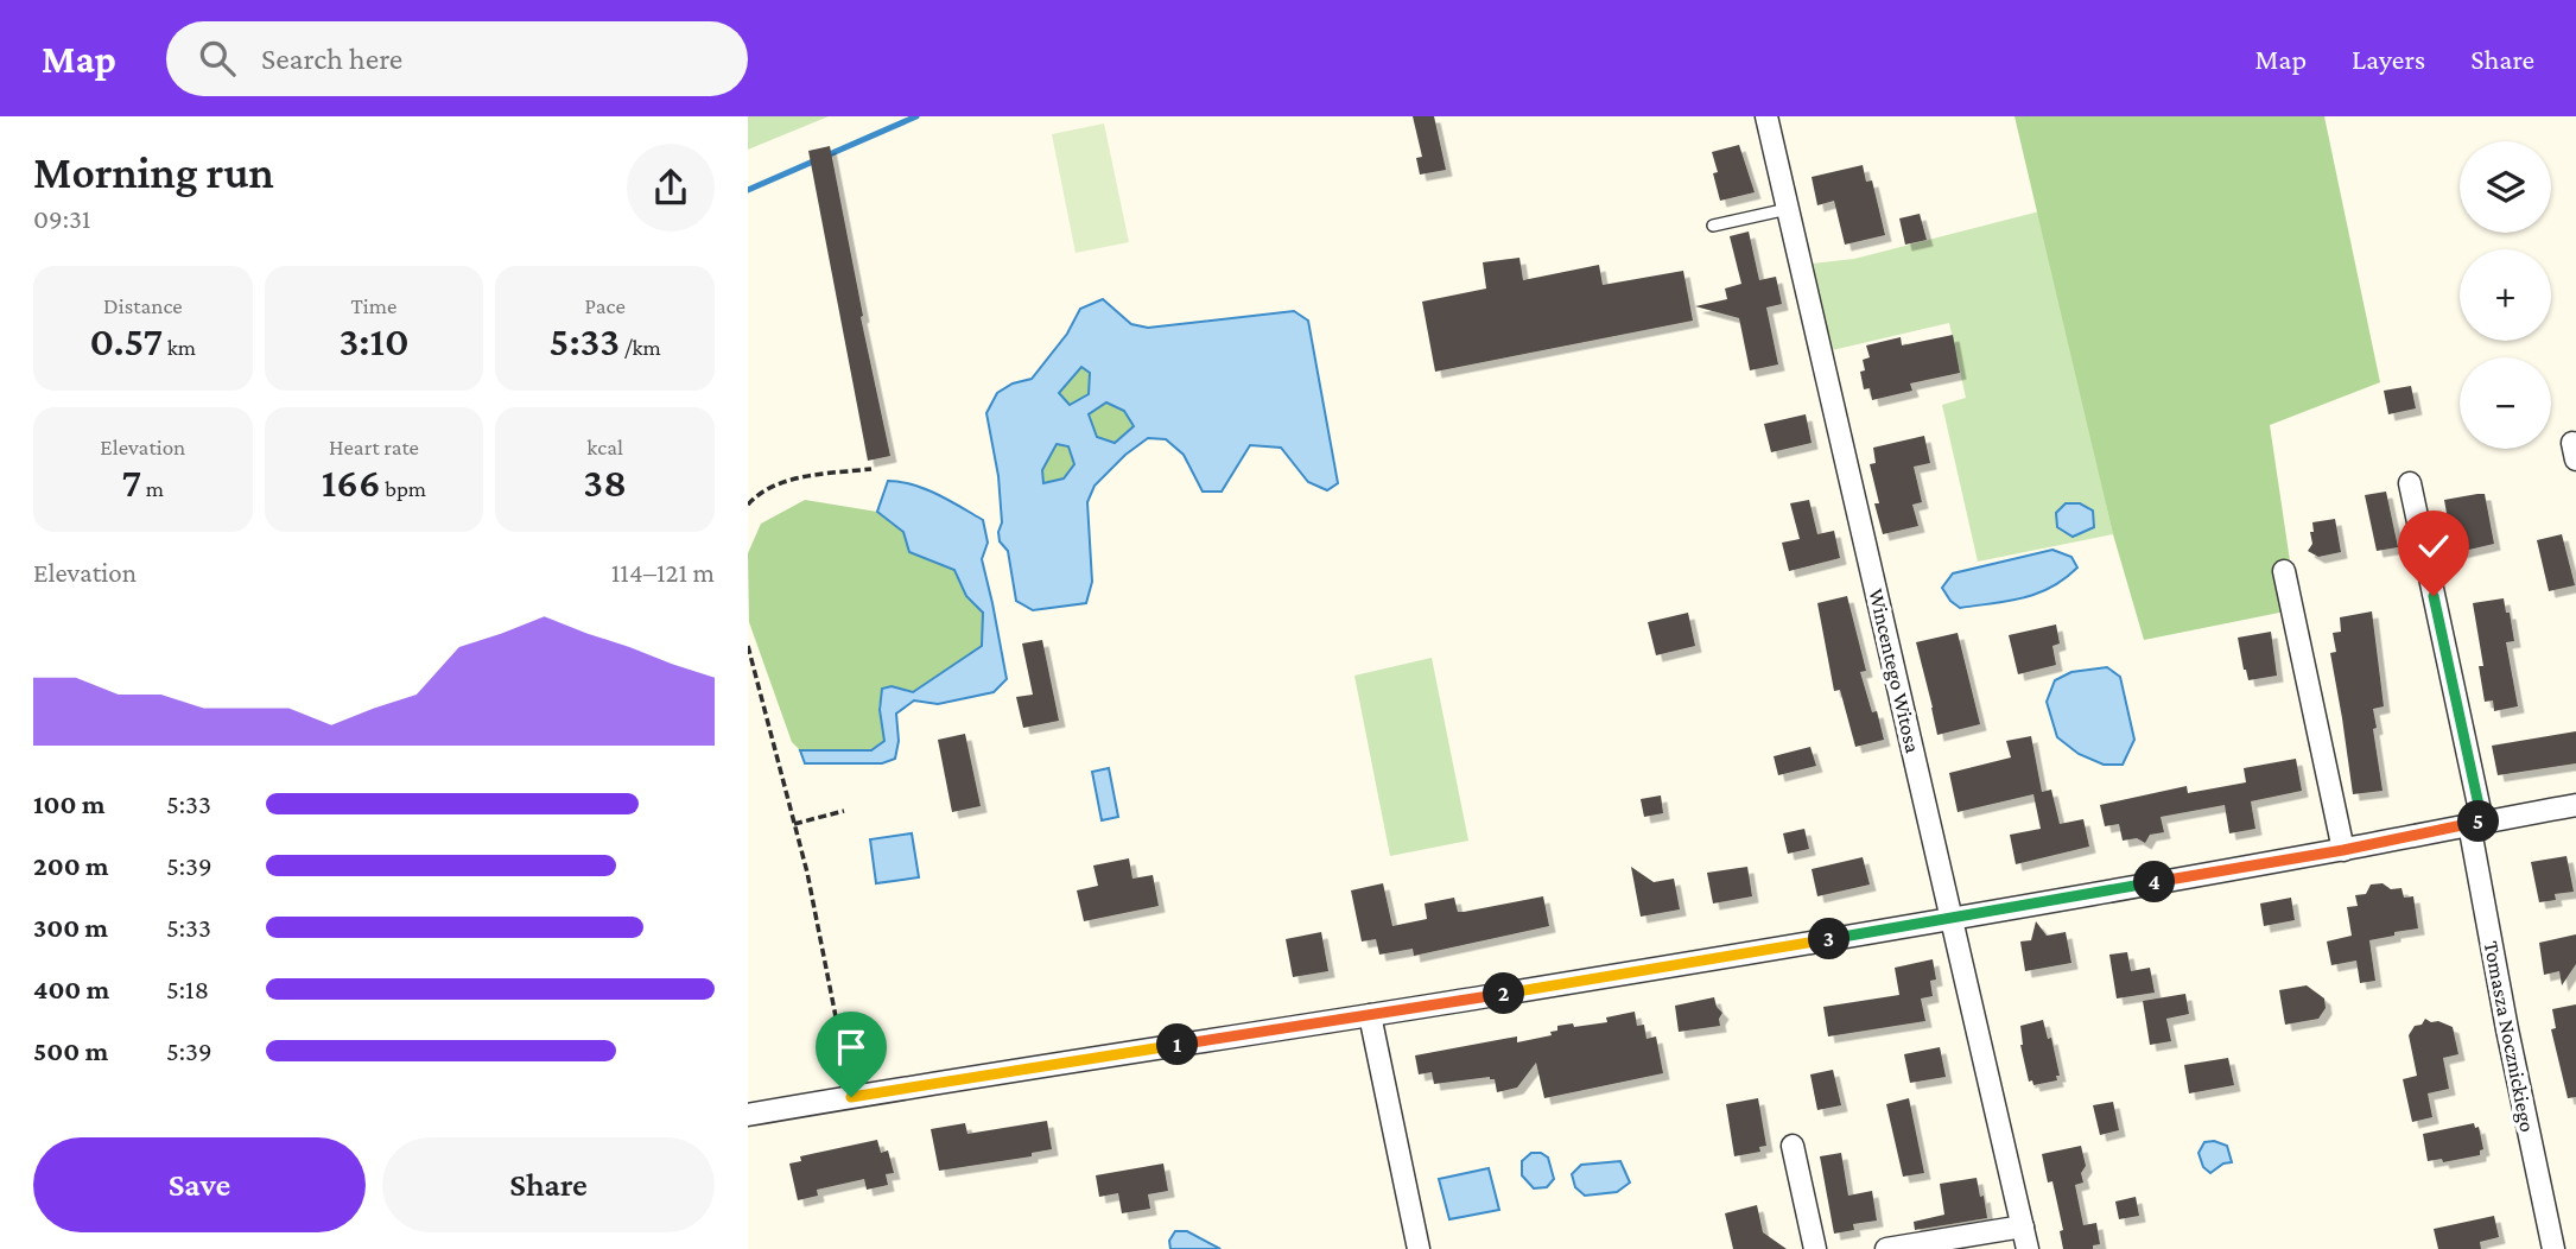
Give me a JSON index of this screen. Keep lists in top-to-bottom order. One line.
{"streets":{"street":["Wincentego Witosa","Tomasza Nocznickiego"]},"page":{"header":"Map","search":"Search here","nav":["Map","Layers","Share"],"heading":["Morning run","09:31"],"map_buttons":["+","−"],"stats":[["Distance","0.57 km"],["Time","3:10"],["Pace","5:33 /km"],["Elevation","7 m"],["Heart rate","166 bpm"],["kcal","38"]],"chart":["Elevation","114–121 m"],"list":[{"name":"100 m","note":"5:33"},{"name":"200 m","note":"5:39"},{"name":"300 m","note":"5:33"},{"name":"400 m","note":"5:18"},{"name":"500 m","note":"5:39"}],"pins":["5","4","3","2","1"],"buttons":["Save","Share"]}}
